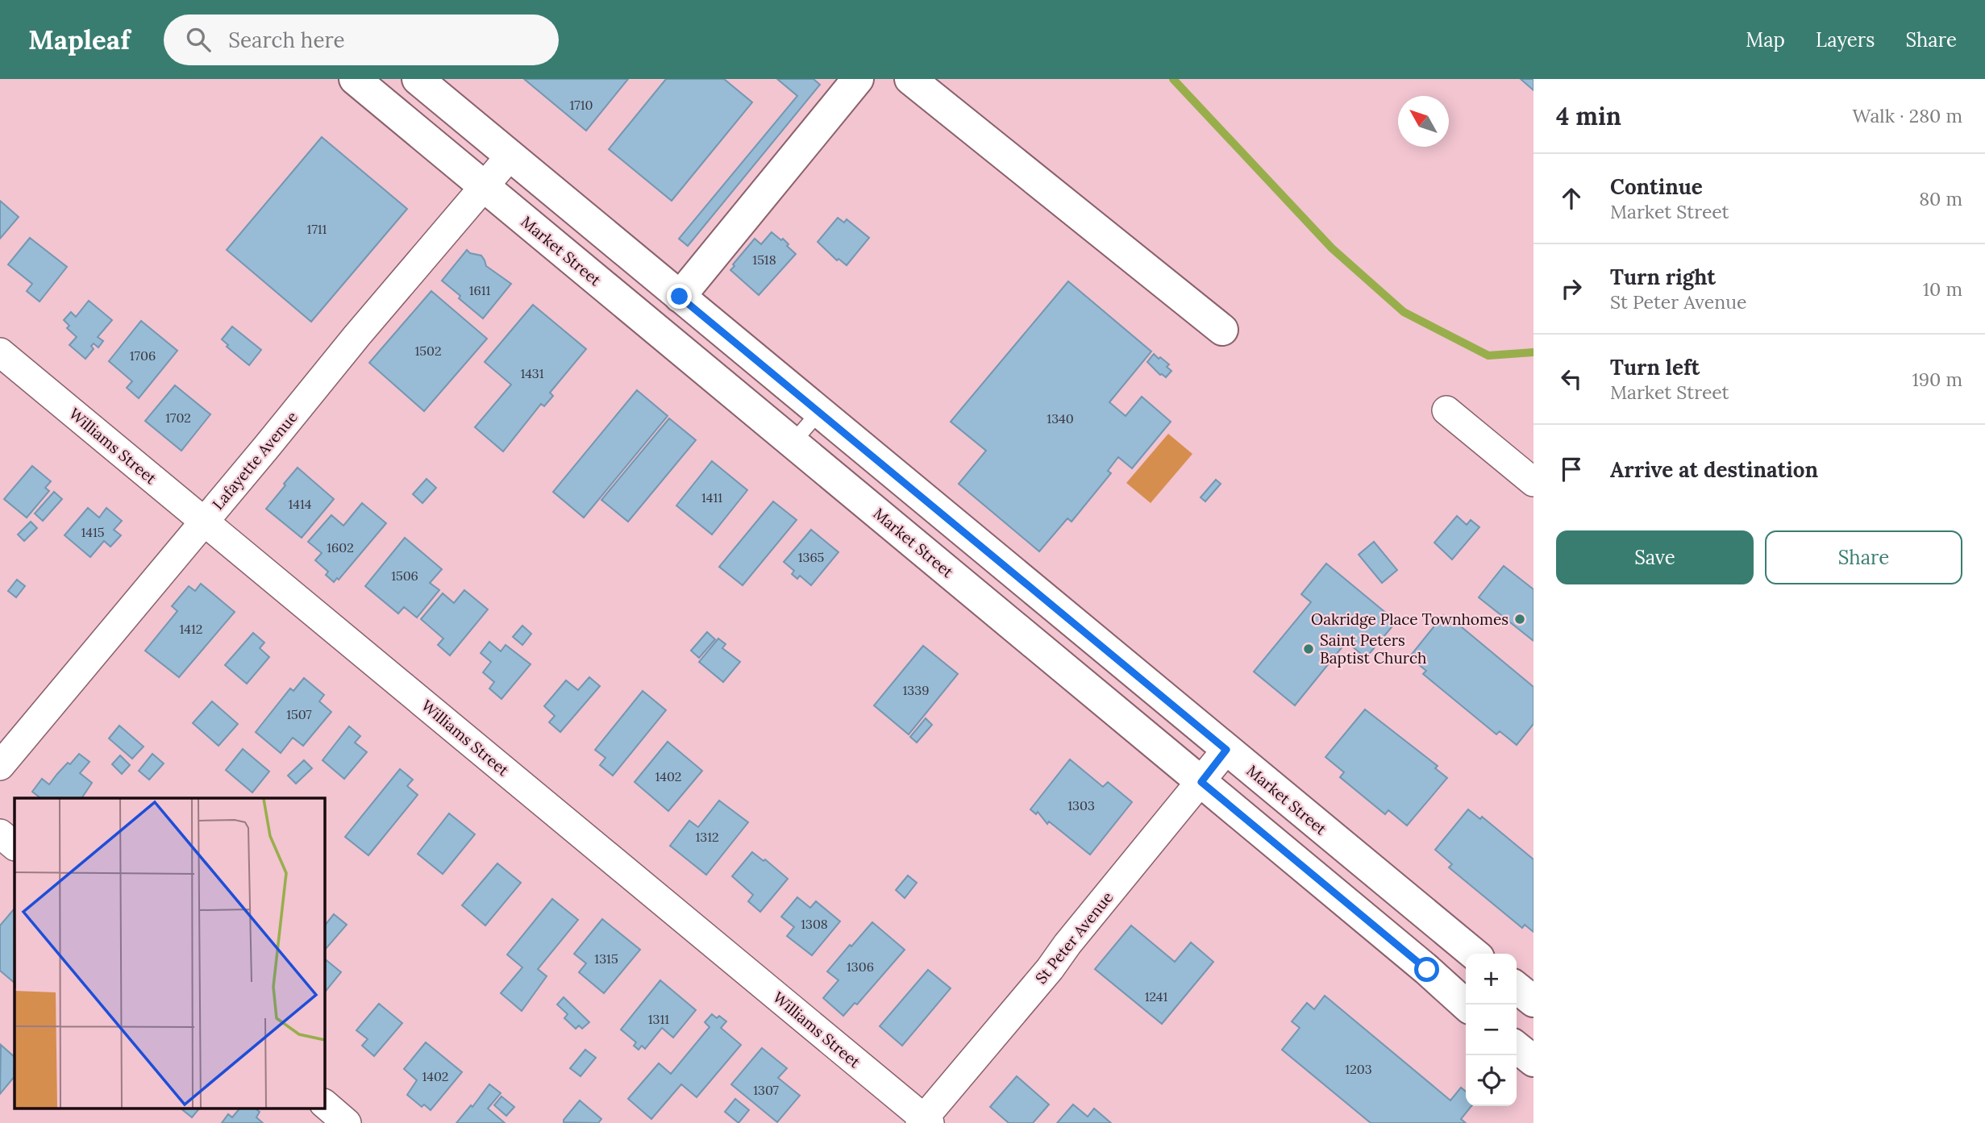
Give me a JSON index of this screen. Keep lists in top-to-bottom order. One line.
{"streets":{"street":["Market Street","Williams Street","Lafayette Avenue","St Peter Avenue"]},"crossings":[["Market Street","Lafayette Avenue"],["Market Street","St Peter Avenue"],["Williams Street","Lafayette Avenue"],["Williams Street","St Peter Avenue"]],"places":["Oakridge Place Townhomes","Saint Peters Baptist Church"],"house_numbers":["1710","1711","1518","1611","1502","1706","1431","1702","1340","1411","1414","1415","1602","1365","1506","1412","1339","1507","1402","1303","1312","1308","1315","1306","1241","1311","1203","1402","1307"],"north":"top left","page":{"header":"Mapleaf","search":"Search here","nav":["Map","Layers","Share"],"heading":["4 min","Walk · 280 m"],"list":[["Continue","Market Street","80 m"],["Turn right","St Peter Avenue","10 m"],["Turn left","Market Street","190 m"],"Arrive at destination"],"buttons":["Save","Share"],"map_buttons":["+","−"]}}
